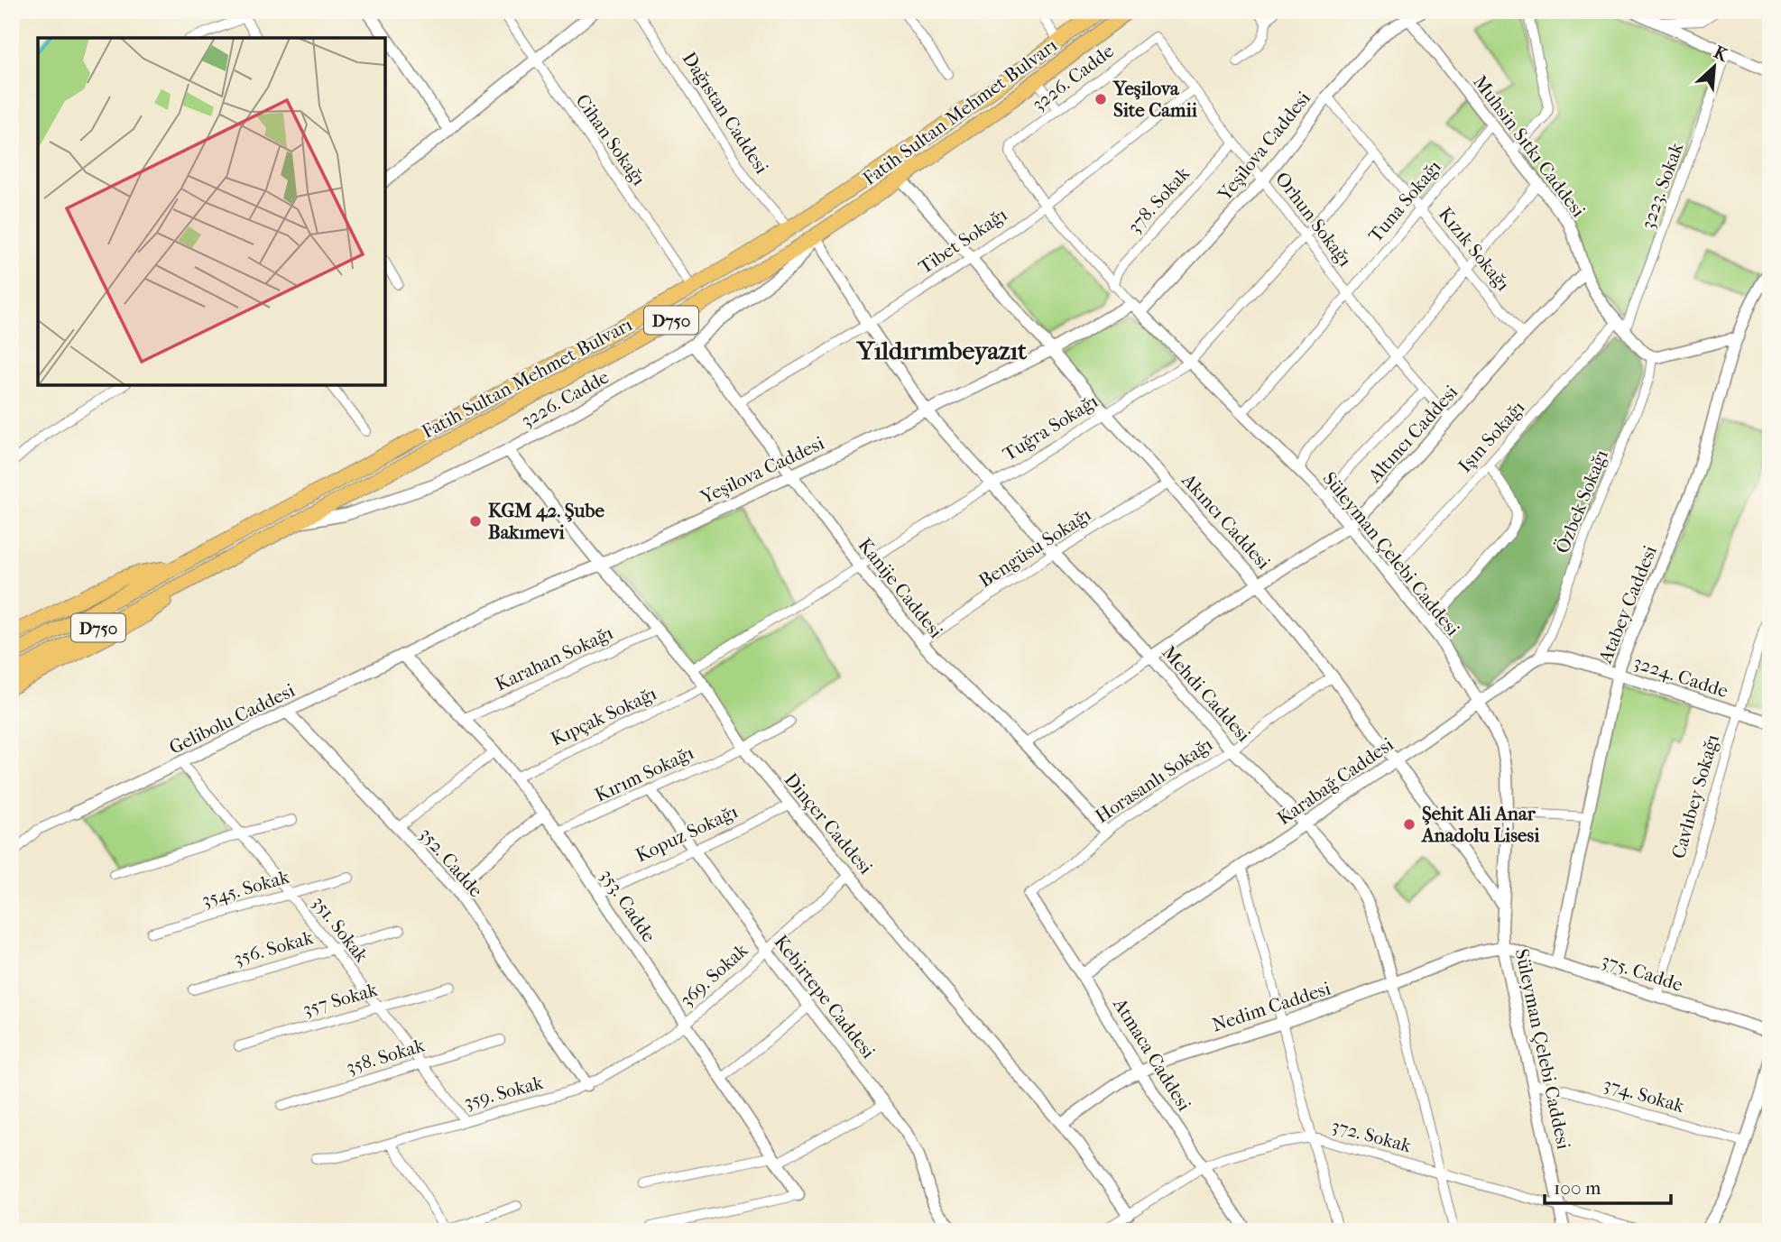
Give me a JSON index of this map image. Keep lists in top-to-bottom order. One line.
{"streets":{"highway":["Fatih Sultan Mehmet Bulvarı","D750"],"street":["3226. Cadde","Dağıstan Caddesi","Cihan Sokağı","Yeşilova Caddesi","Muhsin Sıtkı Caddesi","3223. Sokak","378. Sokak","Tuna Sokağı","Orhun Sokağı","Tibet Sokağı","Kızık Sokağı","Tuğra Sokağı","Altıncı Caddesi","Işın Sokağı","Özbek Sokağı","Akıncı Caddesi","Bengüsu Sokağı","Süleyman Çelebi Caddesi","Kanije Caddesi","Atabey Caddesi","Karahan Sokağı","3224. Cadde","Mehdi Caddesi","Kıpçak Sokağı","Gelibolu Caddesi","Kırım Sokağı","Horasanlı Sokağı","Karabağ Caddesi","Cavlıbey Sokağı","Dinçer Caddesi","Kopuz Sokağı","352. Cadde","3545. Sokak","353. Cadde","351. Sokak","356. Sokak","375. Cadde","369. Sokak","Kebirtepe Caddesi","357 Sokak","Nedim Caddesi","Atmaca Caddesi","358. Sokak","359. Sokak","374. Sokak","372. Sokak"]},"crossings":[["3226. Cadde","Fatih Sultan Mehmet Bulvarı"],["3226. Cadde","Orhun Sokağı"],["3226. Cadde","Süleyman Çelebi Caddesi"],["3226. Cadde","Kanije Caddesi"],["3226. Cadde","Mehdi Caddesi"],["3226. Cadde","Dinçer Caddesi"],["Fatih Sultan Mehmet Bulvarı","Dağıstan Caddesi"],["Fatih Sultan Mehmet Bulvarı","Cihan Sokağı"],["Fatih Sultan Mehmet Bulvarı","Akıncı Caddesi"],["Fatih Sultan Mehmet Bulvarı","Mehdi Caddesi"],["Yeşilova Caddesi","Muhsin Sıtkı Caddesi"],["Yeşilova Caddesi","Orhun Sokağı"],["Yeşilova Caddesi","Kızık Sokağı"],["Yeşilova Caddesi","Akıncı Caddesi"],["Yeşilova Caddesi","Süleyman Çelebi Caddesi"],["Yeşilova Caddesi","Kanije Caddesi"],["Yeşilova Caddesi","Mehdi Caddesi"],["Yeşilova Caddesi","Gelibolu Caddesi"],["Yeşilova Caddesi","Dinçer Caddesi"],["Yeşilova Caddesi","353. Cadde"],["Muhsin Sıtkı Caddesi","3223. Sokak"],["Muhsin Sıtkı Caddesi","Tuna Sokağı"],["Muhsin Sıtkı Caddesi","Altıncı Caddesi"],["Muhsin Sıtkı Caddesi","Işın Sokağı"],["Muhsin Sıtkı Caddesi","Özbek Sokağı"],["3223. Sokak","Işın Sokağı"],["378. Sokak","Orhun Sokağı"],["378. Sokak","Süleyman Çelebi Caddesi"],["Tuna Sokağı","Orhun Sokağı"],["Tuna Sokağı","Kızık Sokağı"],["Tuna Sokağı","Süleyman Çelebi Caddesi"],["Orhun Sokağı","Tibet Sokağı"],["Orhun Sokağı","Tuğra Sokağı"],["Orhun Sokağı","Altıncı Caddesi"],["Tibet Sokağı","Akıncı Caddesi"],["Tibet Sokağı","Süleyman Çelebi Caddesi"],["Tibet Sokağı","Kanije Caddesi"],["Tibet Sokağı","Mehdi Caddesi"],["Kızık Sokağı","Tuğra Sokağı"],["Kızık Sokağı","Altıncı Caddesi"],["Tuğra Sokağı","Akıncı Caddesi"],["Tuğra Sokağı","Süleyman Çelebi Caddesi"],["Tuğra Sokağı","Kanije Caddesi"],["Tuğra Sokağı","Mehdi Caddesi"],["Tuğra Sokağı","Dinçer Caddesi"],["Altıncı Caddesi","Akıncı Caddesi"],["Altıncı Caddesi","Süleyman Çelebi Caddesi"],["Altıncı Caddesi","Kanije Caddesi"],["Altıncı Caddesi","Mehdi Caddesi"],["Işın Sokağı","Süleyman Çelebi Caddesi"],["Özbek Sokağı","Karabağ Caddesi"],["Akıncı Caddesi","Bengüsu Sokağı"],["Akıncı Caddesi","Süleyman Çelebi Caddesi"],["Akıncı Caddesi","Horasanlı Sokağı"],["Akıncı Caddesi","Karabağ Caddesi"],["Bengüsu Sokağı","Kanije Caddesi"],["Bengüsu Sokağı","Mehdi Caddesi"],["Süleyman Çelebi Caddesi","Karabağ Caddesi"],["Süleyman Çelebi Caddesi","375. Cadde"],["Süleyman Çelebi Caddesi","Nedim Caddesi"],["Süleyman Çelebi Caddesi","374. Sokak"],["Süleyman Çelebi Caddesi","372. Sokak"],["Kanije Caddesi","Horasanlı Sokağı"],["Atabey Caddesi","3224. Cadde"],["Atabey Caddesi","375. Cadde"],["Karahan Sokağı","Dinçer Caddesi"],["Karahan Sokağı","353. Cadde"],["3224. Cadde","Cavlıbey Sokağı"],["Mehdi Caddesi","Horasanlı Sokağı"],["Mehdi Caddesi","Karabağ Caddesi"],["Mehdi Caddesi","Nedim Caddesi"],["Mehdi Caddesi","372. Sokak"],["Kıpçak Sokağı","Dinçer Caddesi"],["Kıpçak Sokağı","353. Cadde"],["Gelibolu Caddesi","352. Cadde"],["Gelibolu Caddesi","353. Cadde"],["Gelibolu Caddesi","351. Sokak"],["Kırım Sokağı","Dinçer Caddesi"],["Kırım Sokağı","353. Cadde"],["Kırım Sokağı","Kebirtepe Caddesi"],["Horasanlı Sokağı","Atmaca Caddesi"],["Karabağ Caddesi","Atmaca Caddesi"],["Cavlıbey Sokağı","375. Cadde"],["Dinçer Caddesi","Kopuz Sokağı"],["Dinçer Caddesi","369. Sokak"],["Dinçer Caddesi","Nedim Caddesi"],["Dinçer Caddesi","372. Sokak"],["Kopuz Sokağı","353. Cadde"],["Kopuz Sokağı","Kebirtepe Caddesi"],["352. Cadde","359. Sokak"],["3545. Sokak","351. Sokak"],["353. Cadde","369. Sokak"],["353. Cadde","359. Sokak"],["351. Sokak","356. Sokak"],["351. Sokak","357 Sokak"],["351. Sokak","358. Sokak"],["351. Sokak","359. Sokak"],["375. Cadde","Nedim Caddesi"],["369. Sokak","Kebirtepe Caddesi"],["369. Sokak","359. Sokak"],["Nedim Caddesi","Atmaca Caddesi"],["Atmaca Caddesi","372. Sokak"]],"districts":["Yıldırımbeyazıt"],"places":["Yeşilova Site Camii","KGM 42. Şube Bakımevi","Şehit Ali Anar Anadolu Lisesi"],"scale_bar":"100 m","north":"top right"}
